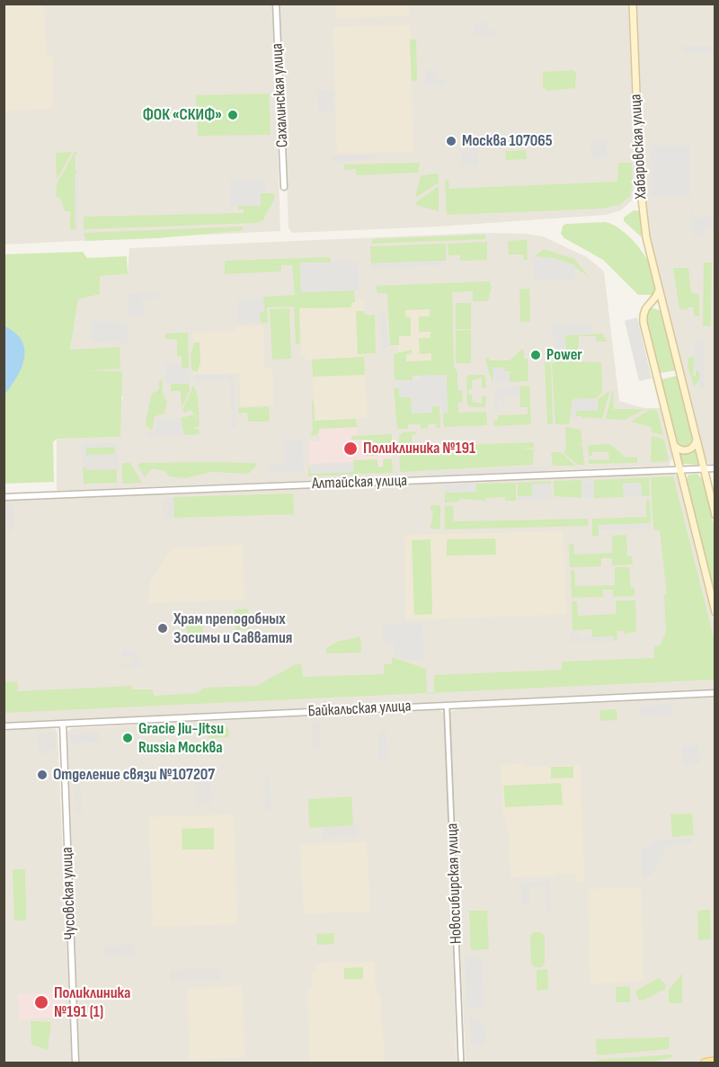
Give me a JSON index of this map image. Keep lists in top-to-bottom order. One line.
{"streets":{"main road":["Хабаровская улица"],"street":["Сахалинская улица","Алтайская улица","Байкальская улица","Новосибирская улица","Чусовская улица"]},"crossings":[["Хабаровская улица","Алтайская улица"],["Байкальская улица","Новосибирская улица"],["Байкальская улица","Чусовская улица"]],"places":["ФОК «СКИФ»","Москва 107065","Power","Поликлиника №191","Храм преподобных Зосимы и Савватия","Gracie Jiu-Jitsu Russia Москва","Отделение связи №107207","Поликлиника №191 (1)"]}
